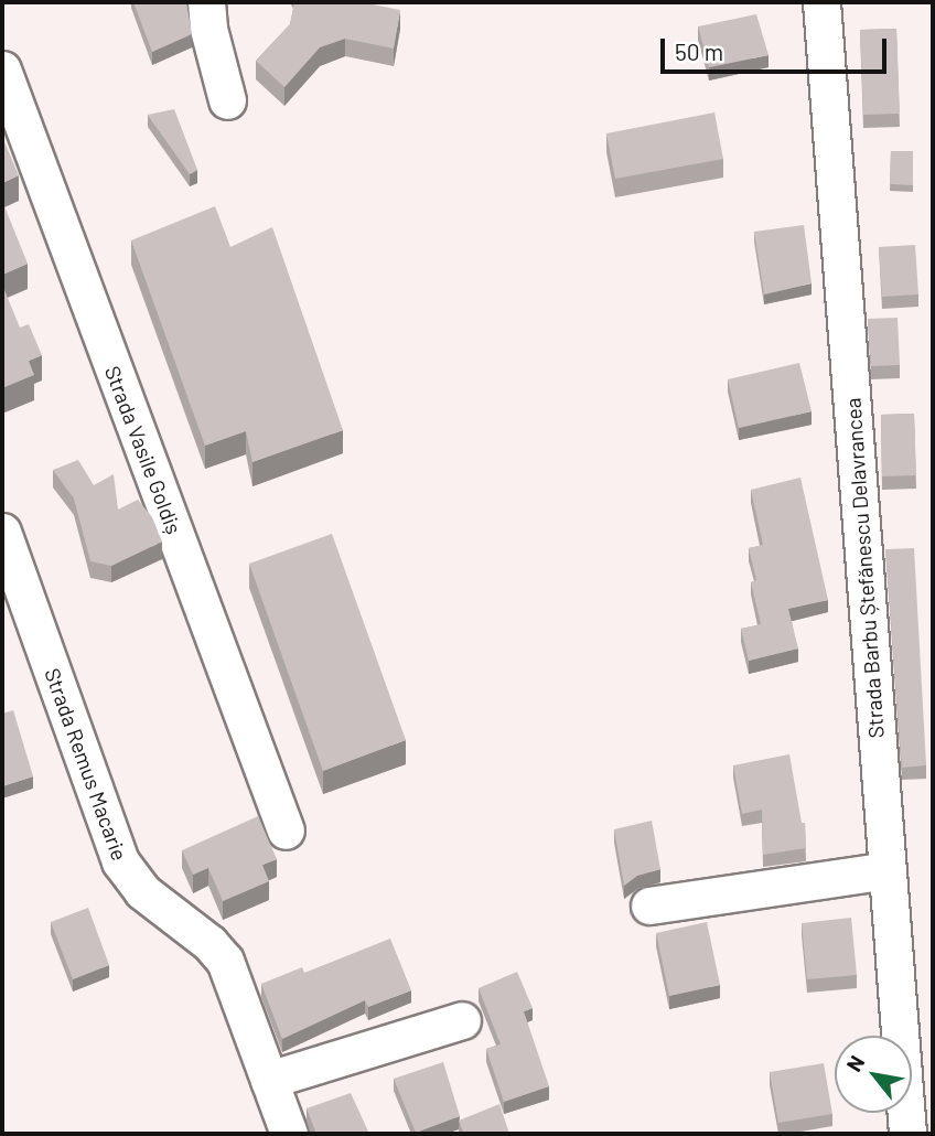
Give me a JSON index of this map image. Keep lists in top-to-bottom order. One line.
{"streets":{"street":["Strada Vasile Goldiș","Strada Barbu Ștefănescu Delavrancea","Strada Remus Macarie"]},"scale_bar":"50 m","north":"top left"}
